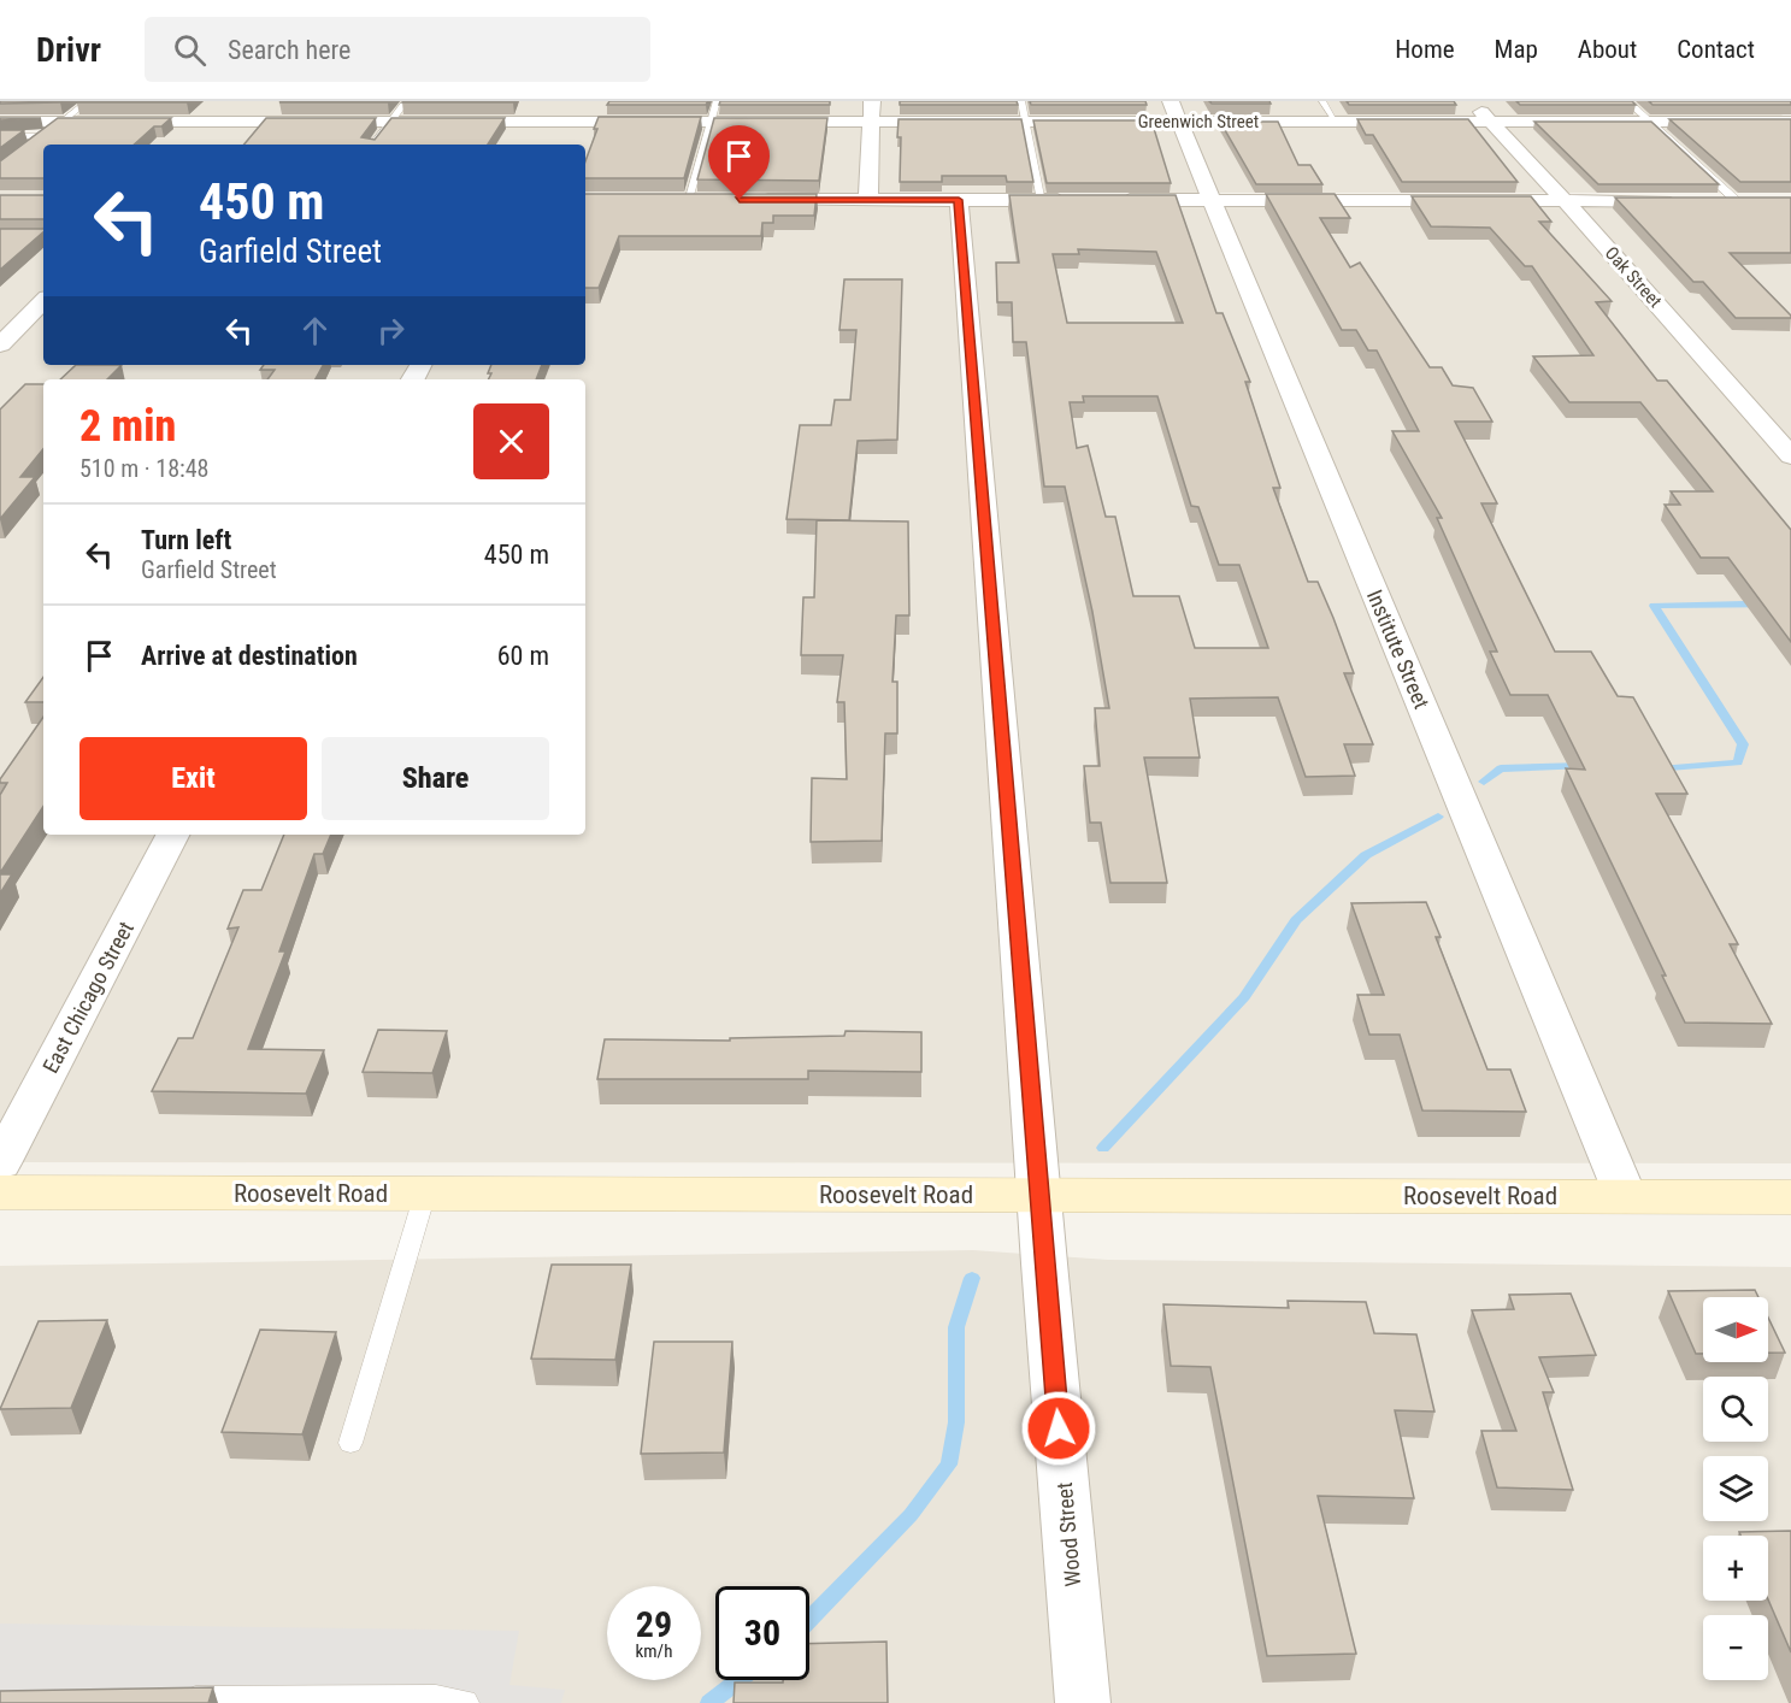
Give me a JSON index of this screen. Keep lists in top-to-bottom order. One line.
{"streets":{"street":["Greenwich Street","Oak Street","Institute Street","East Chicago Street","Roosevelt Road","Wood Street"]},"crossings":[["Greenwich Street","Oak Street"],["Greenwich Street","Institute Street"],["Institute Street","Roosevelt Road"],["Roosevelt Road","Wood Street"]],"north":"right","page":{"header":"Drivr","search":"Search here","nav":["Home","Map","About","Contact"],"turn":["450 m","Garfield Street"],"heading":["2 min","510 m · 18:48"],"list":[{"name":"Turn left","note":"Garfield Street","value":"450 m"},{"name":"Arrive at destination","value":"60 m"}],"buttons":["Exit","Share"],"map_buttons":["+","−"],"speed":"29 km/h","limit":"30"}}
